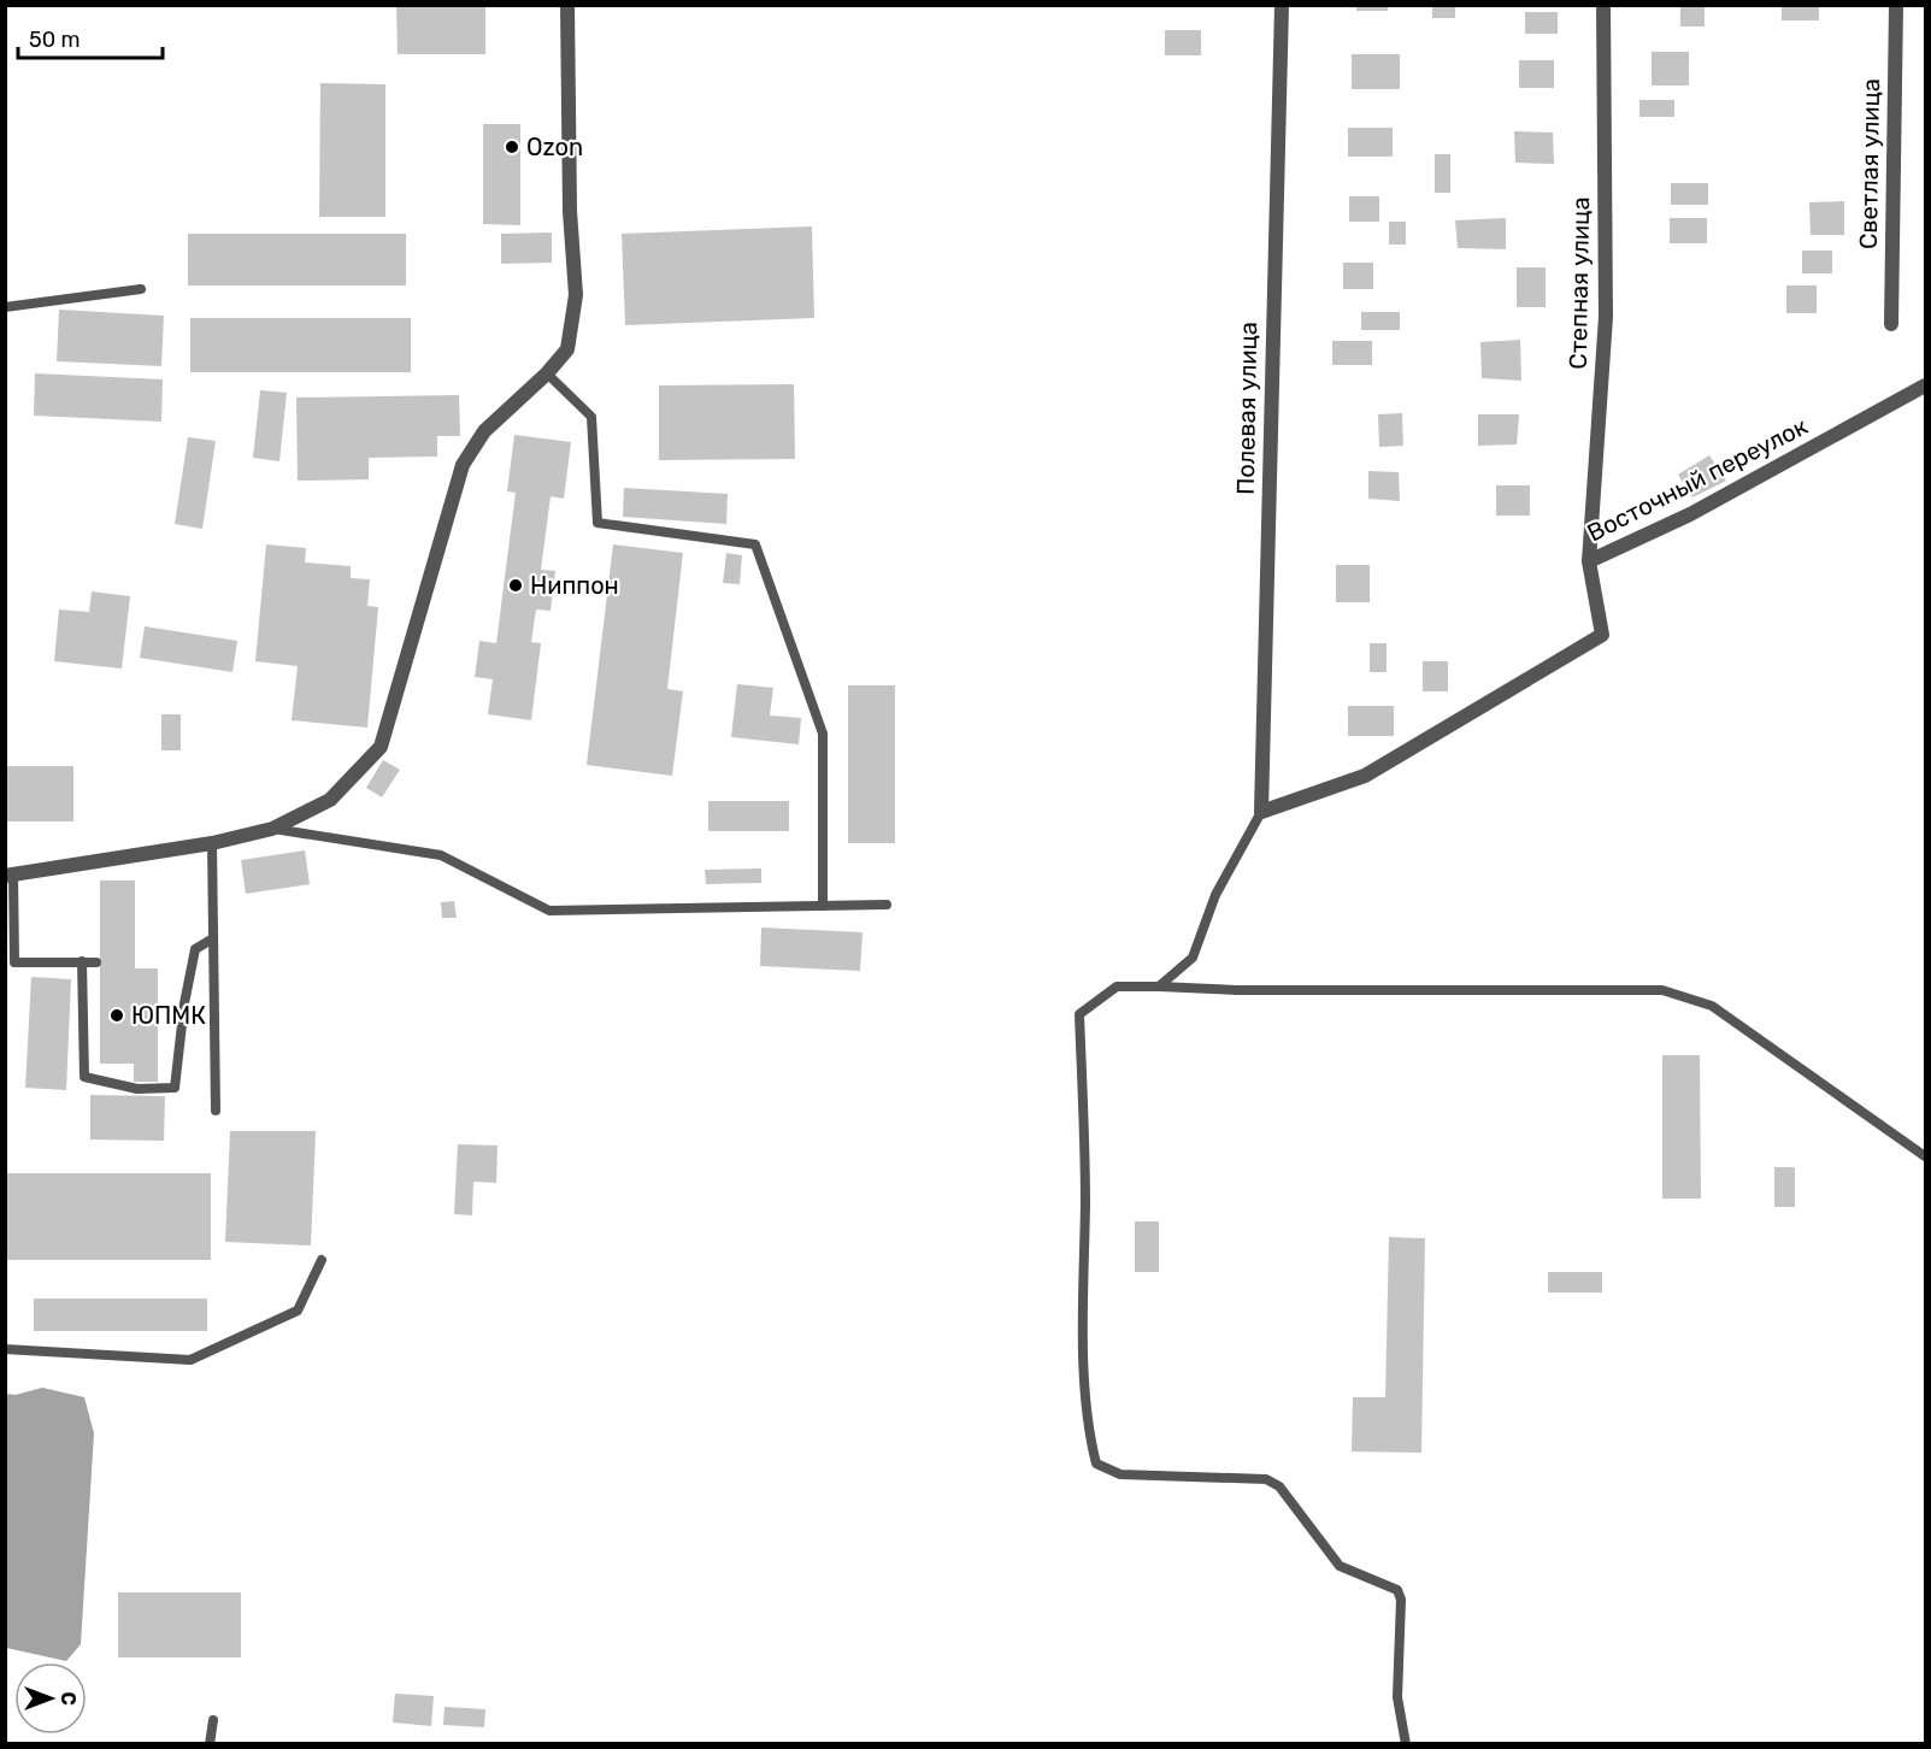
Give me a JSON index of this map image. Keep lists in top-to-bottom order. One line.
{"streets":{"street":["Светлая улица","Степная улица","Полевая улица","Восточный переулок"]},"crossings":[["Степная улица","Восточный переулок"],["Полевая улица","Восточный переулок"]],"places":["Ozon","Ниппон","ЮПМК"],"scale_bar":"50 m","north":"right"}
